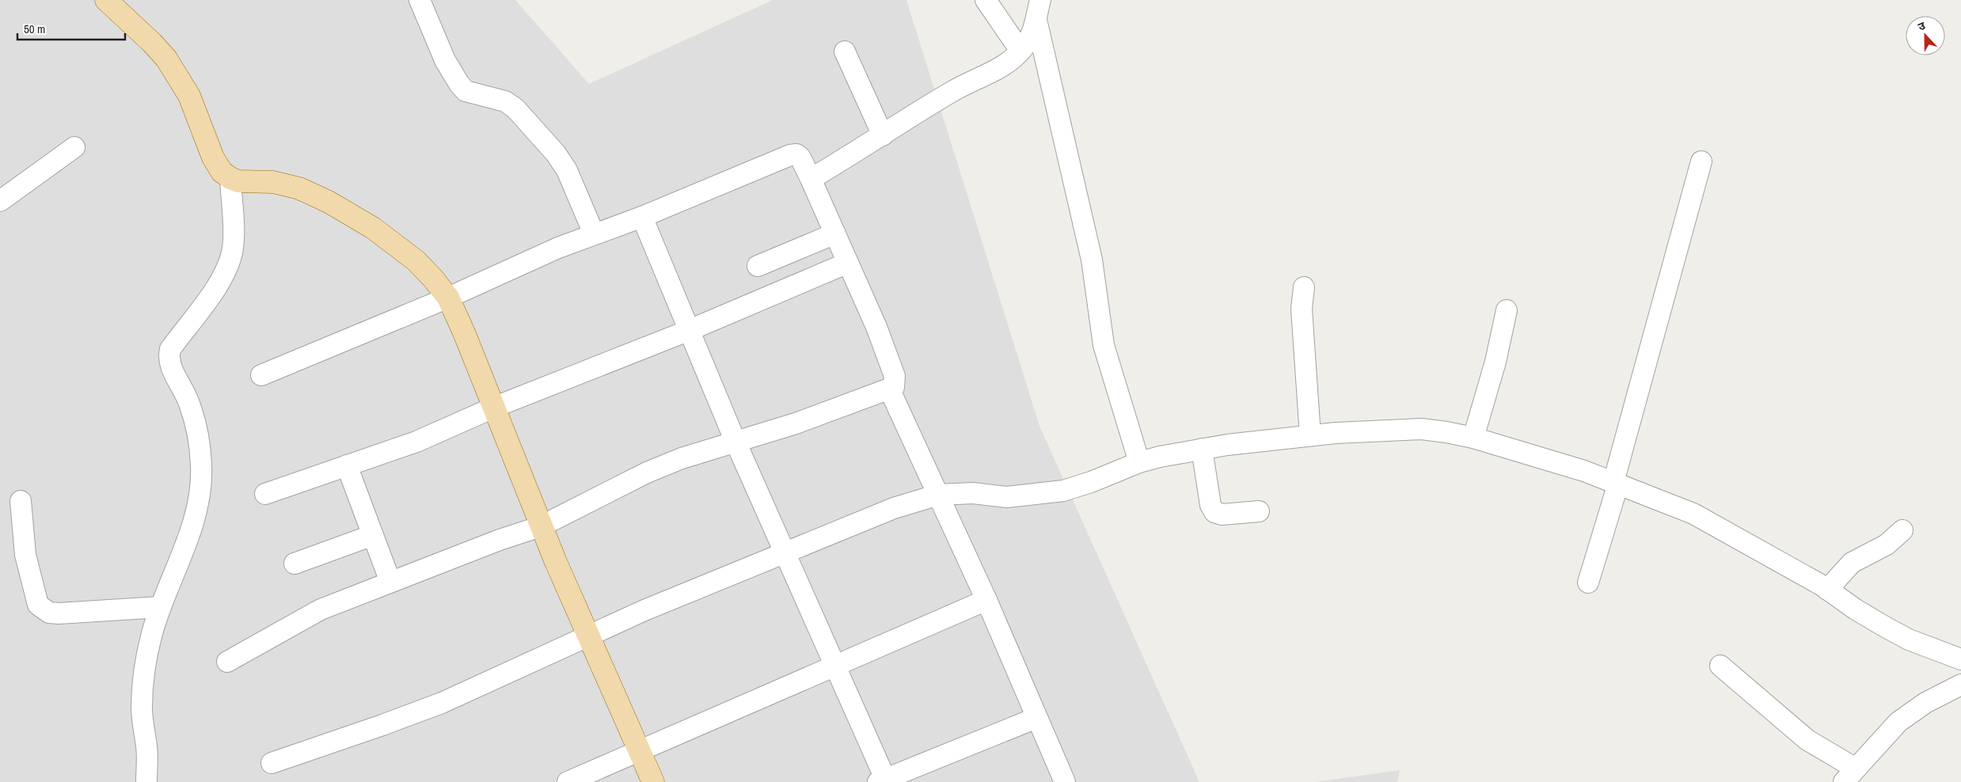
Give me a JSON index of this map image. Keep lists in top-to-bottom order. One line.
{"scale_bar":"50 m","north":"top"}
